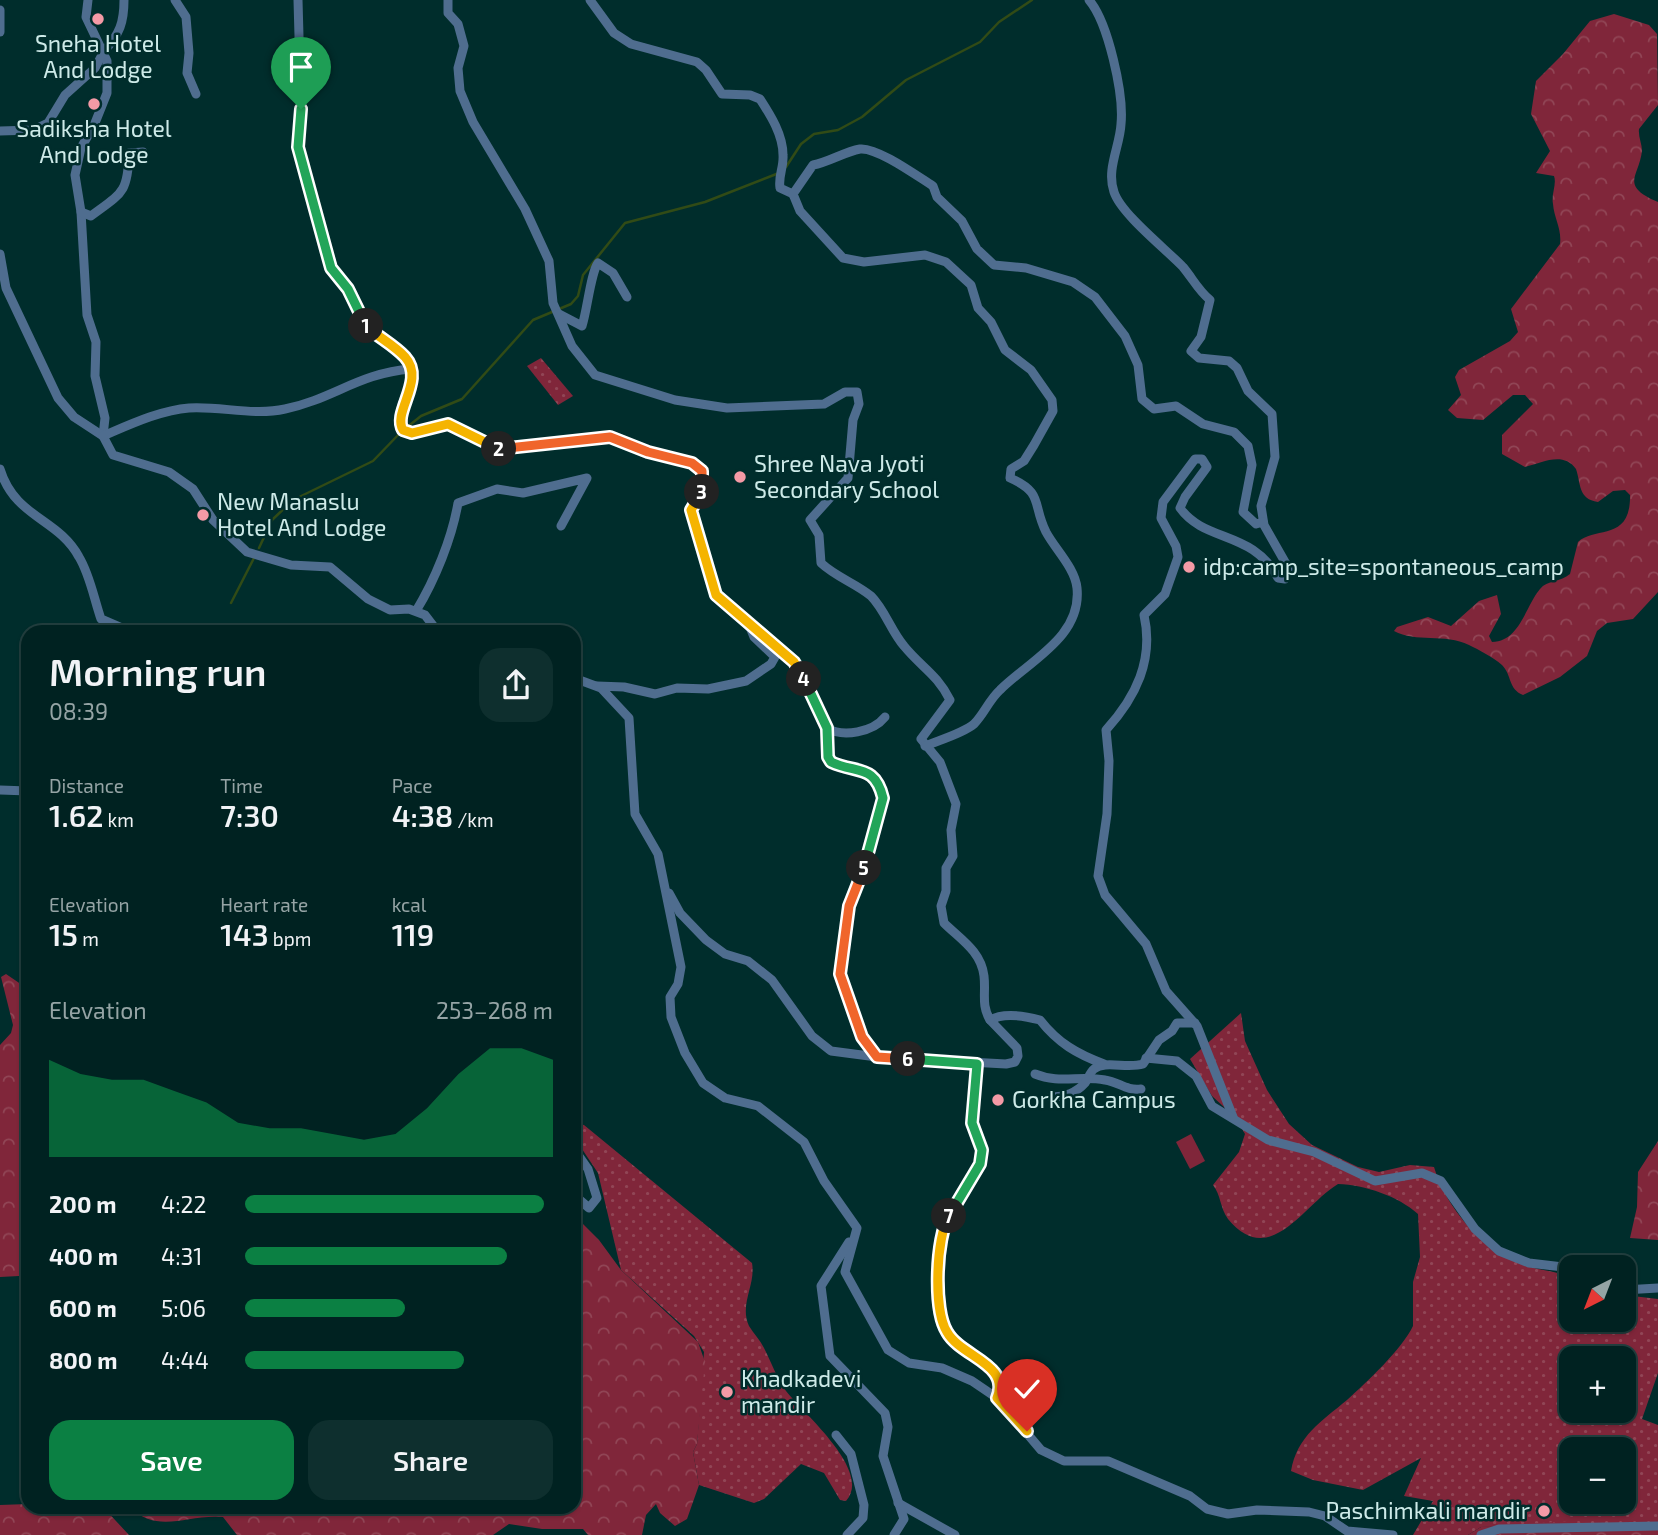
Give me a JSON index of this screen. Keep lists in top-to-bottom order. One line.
{"places":["Sneha Hotel And Lodge","Sadiksha Hotel And Lodge","Shree Nava Jyoti Secondary School","New Manaslu Hotel And Lodge","idp:camp_site=spontaneous_camp","Gorkha Campus","Khadkadevi mandir","Paschimkali mandir"],"north":"bottom left","page":{"pins":["1","2","3","4","5","6","7"],"heading":["Morning run","08:39"],"stats":[["Distance","1.62 km"],["Time","7:30"],["Pace","4:38 /km"],["Elevation","15 m"],["Heart rate","143 bpm"],["kcal","119"]],"chart":["Elevation","253–268 m"],"list":[{"name":"200 m","note":"4:22"},{"name":"400 m","note":"4:31"},{"name":"600 m","note":"5:06"},{"name":"800 m","note":"4:44"}],"map_buttons":["+","−"],"buttons":["Save","Share"]}}
